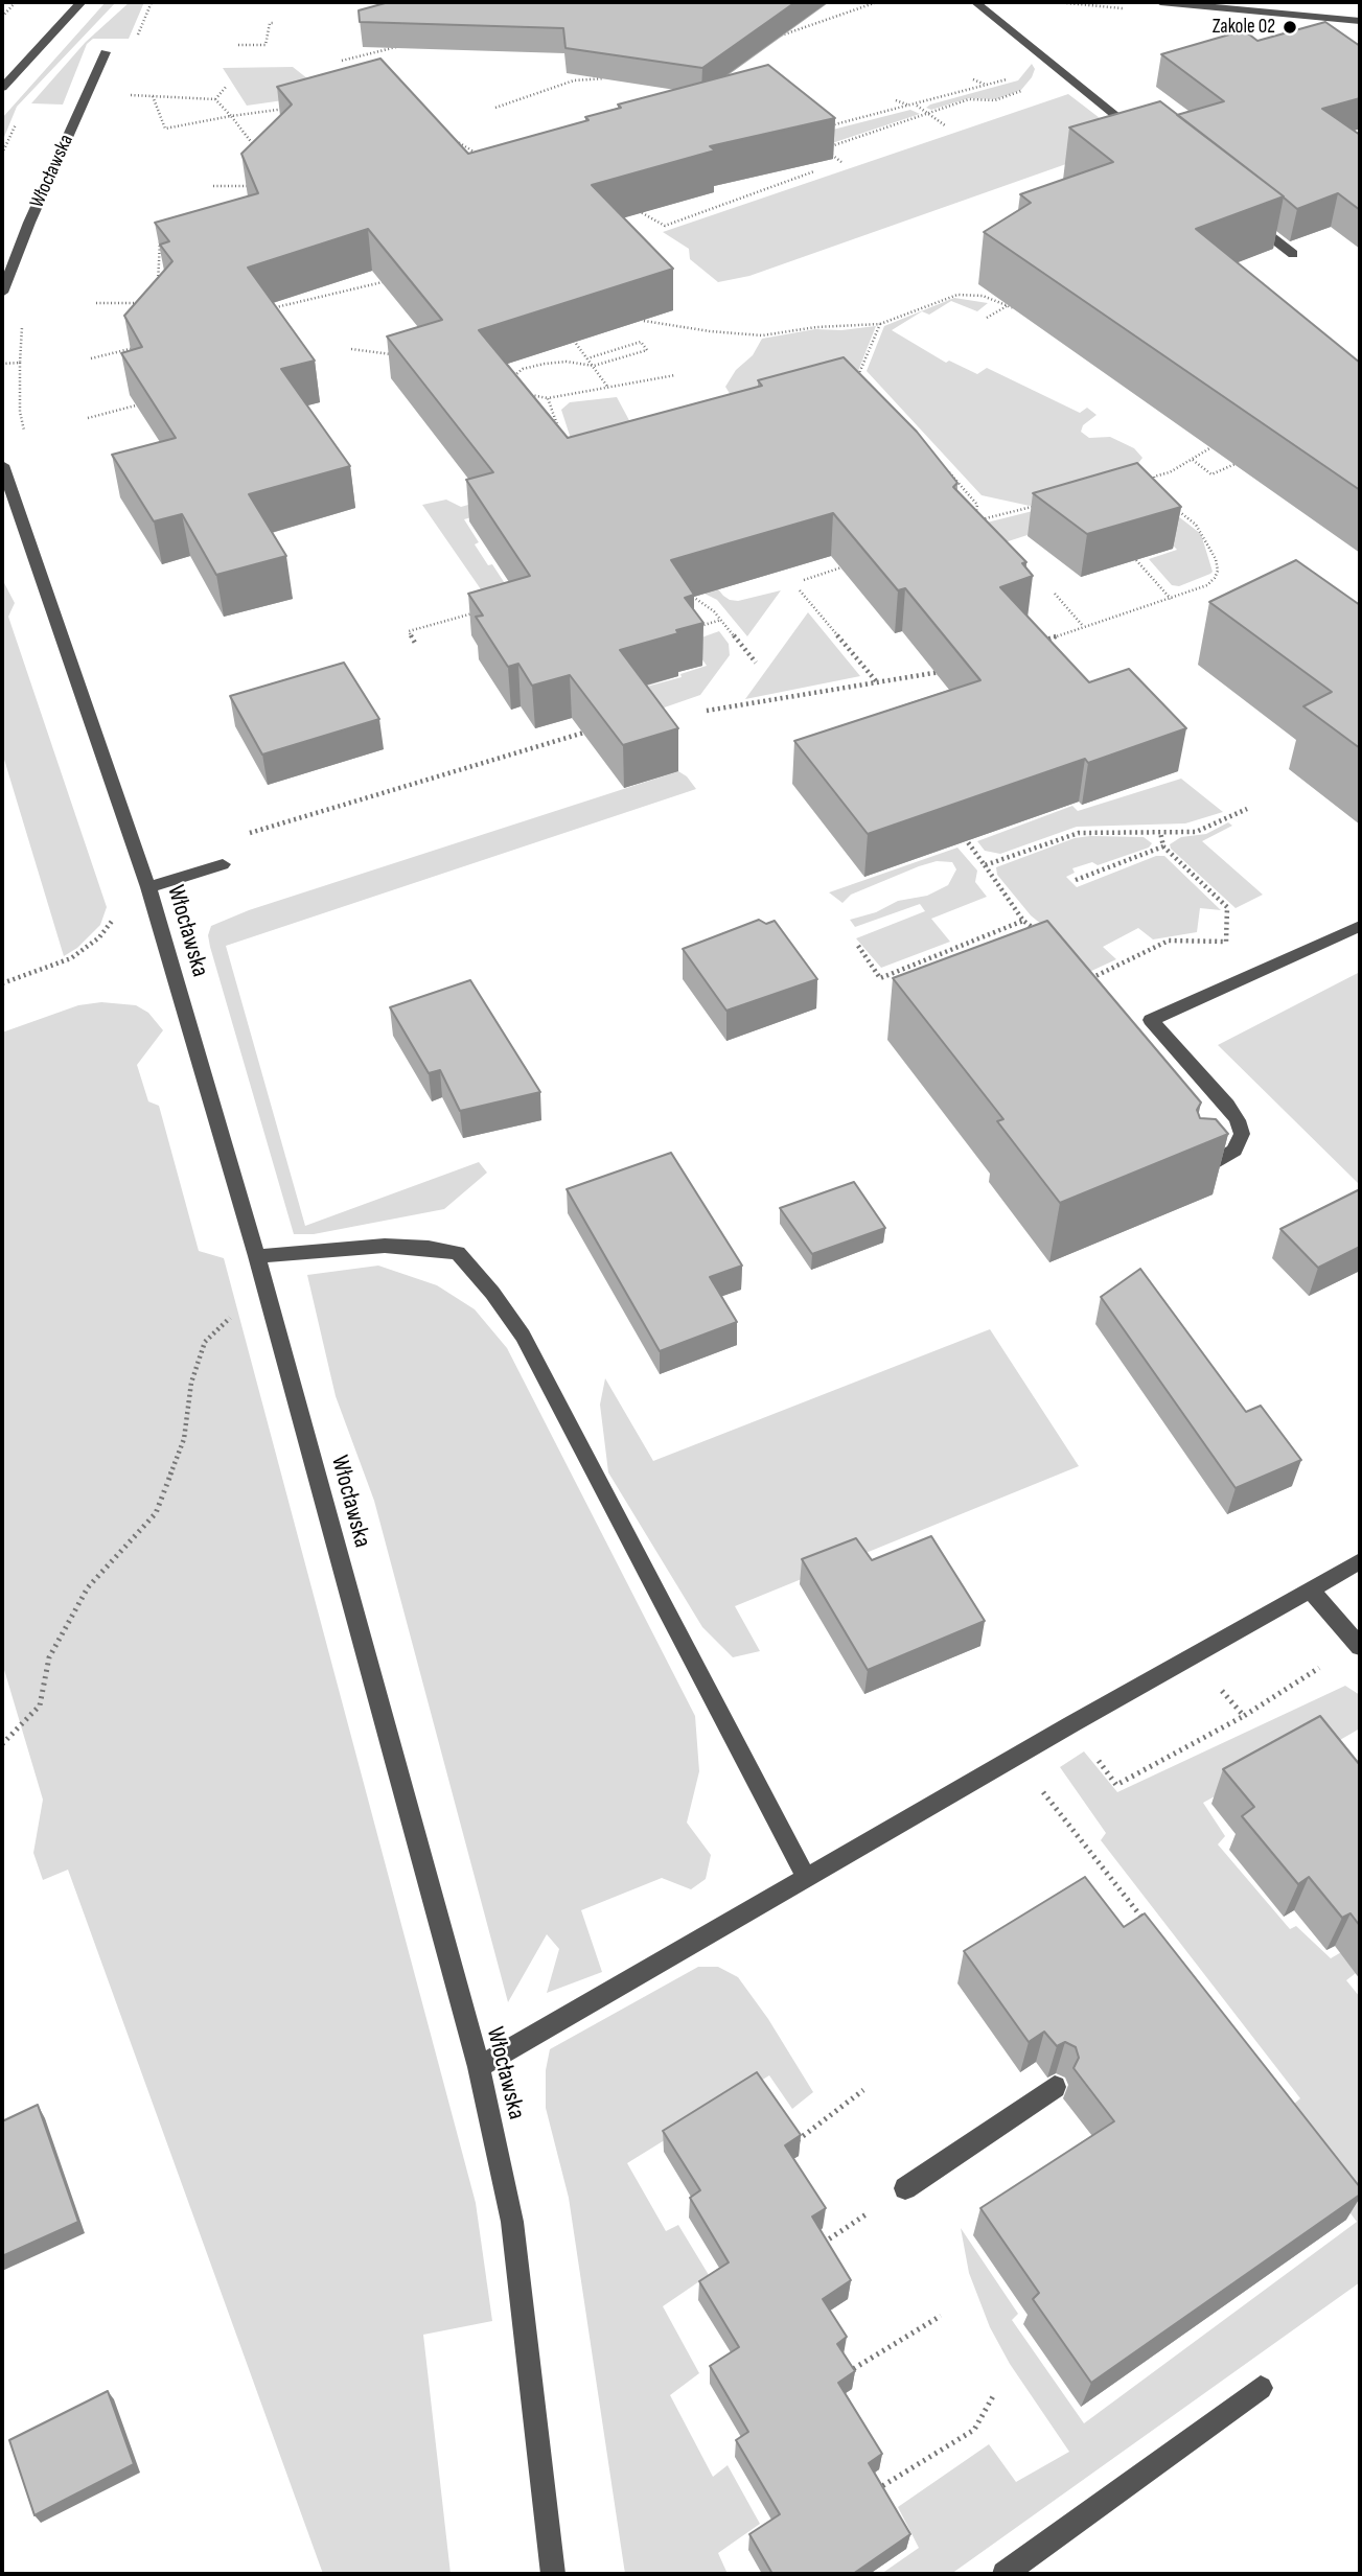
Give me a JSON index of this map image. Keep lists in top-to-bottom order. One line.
{"streets":{"street":["Włocławska"]},"places":["Zakole 02"]}
